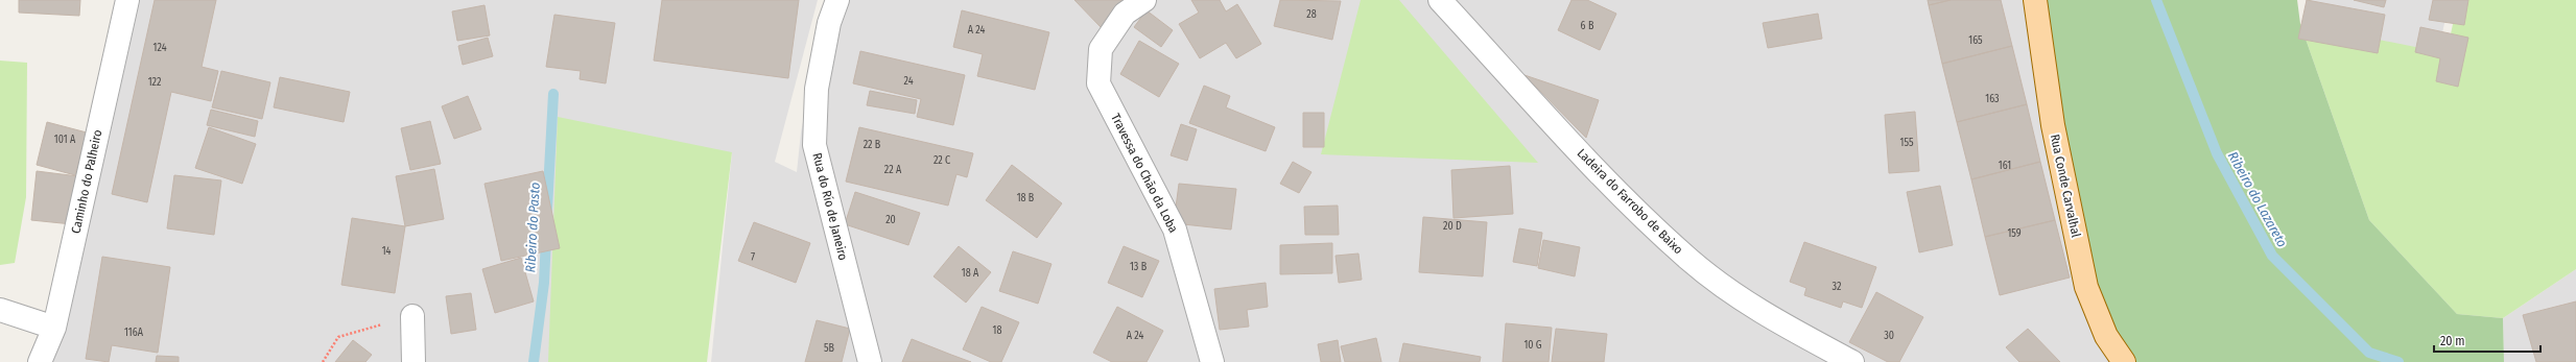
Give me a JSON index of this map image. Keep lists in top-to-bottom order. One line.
{"streets":{"main road":["Rua Conde Carvalhal"],"street":["Travessa do Chão da Loba","Caminho do Palheiro","Ladeira do Farrobo de Baixo","Rua do Río de Janeiro"]},"water":["Ribeiro do Lazareto","Ribeiro do Pasto"],"house_numbers":["28","6 B","A 24","165","124","24","122","163","101 A","155","22 B","22 C","161","22 A","18 B","20","20 D","159","14","7","13 B","18 A","32","18","116A","A 24","30","10 G","5B"],"scale_bar":"20 m"}
